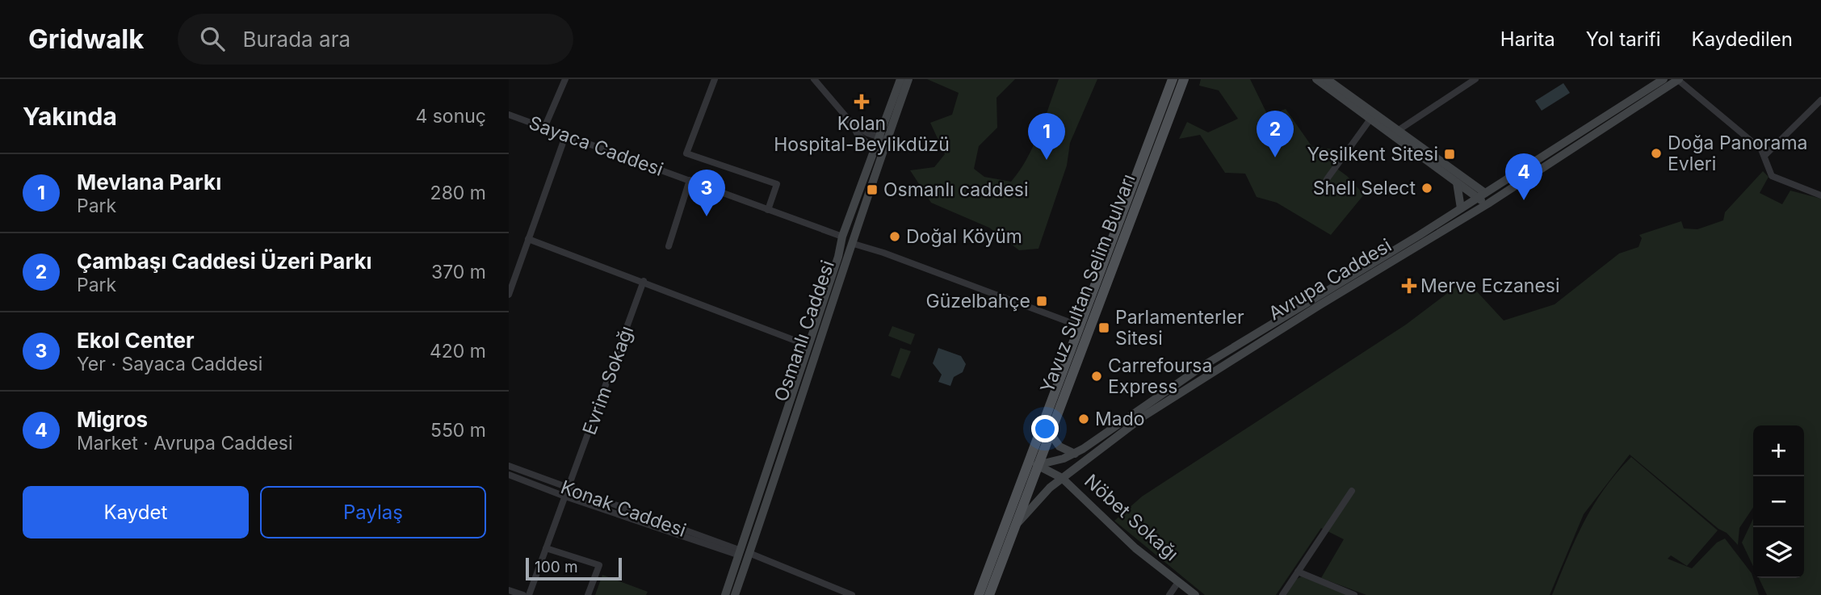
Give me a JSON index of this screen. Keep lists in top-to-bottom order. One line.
{"streets":{"main road":["Avrupa Caddesi","Yavuz Sultan Selim Bulvarı","Osmanlı Caddesi","Nöbet Sokağı"],"street":["Sayaca Caddesi","Evrim Sokağı","Konak Caddesi"]},"crossings":[["Sayaca Caddesi","Osmanlı Caddesi"],["Avrupa Caddesi","Yavuz Sultan Selim Bulvarı"],["Avrupa Caddesi","Nöbet Sokağı"],["Yavuz Sultan Selim Bulvarı","Nöbet Sokağı"],["Osmanlı Caddesi","Evrim Sokağı"],["Osmanlı Caddesi","Konak Caddesi"],["Evrim Sokağı","Konak Caddesi"]],"places":{"health":["Kolan Hospital-Beylikdüzü","Merve Eczanesi"],"other":["Doğa Panorama Evleri","Shell Select","Doğal Köyüm","Carrefoursa Express","Mado"],"transit":["Yeşilkent Sitesi","Osmanlı caddesi","Güzelbahçe","Parlamenterler Sitesi"]},"scale_bar":"100 m","page":{"header":"Gridwalk","search":"Burada ara","nav":["Harita","Yol tarifi","Kaydedilen"],"heading":["Yakında","4 sonuç"],"pins":["2","1","4","3"],"list":[{"mark":"1","name":"Mevlana Parkı","note":"Park","value":"280 m"},{"mark":"2","name":"Çambaşı Caddesi Üzeri Parkı","note":"Park","value":"370 m"},{"mark":"3","name":"Ekol Center","note":"Yer · Sayaca Caddesi","value":"420 m"},{"mark":"4","name":"Migros","note":"Market · Avrupa Caddesi","value":"550 m"}],"map_buttons":["+","−"],"buttons":["Kaydet","Paylaş"],"scale":"100 m"}}
